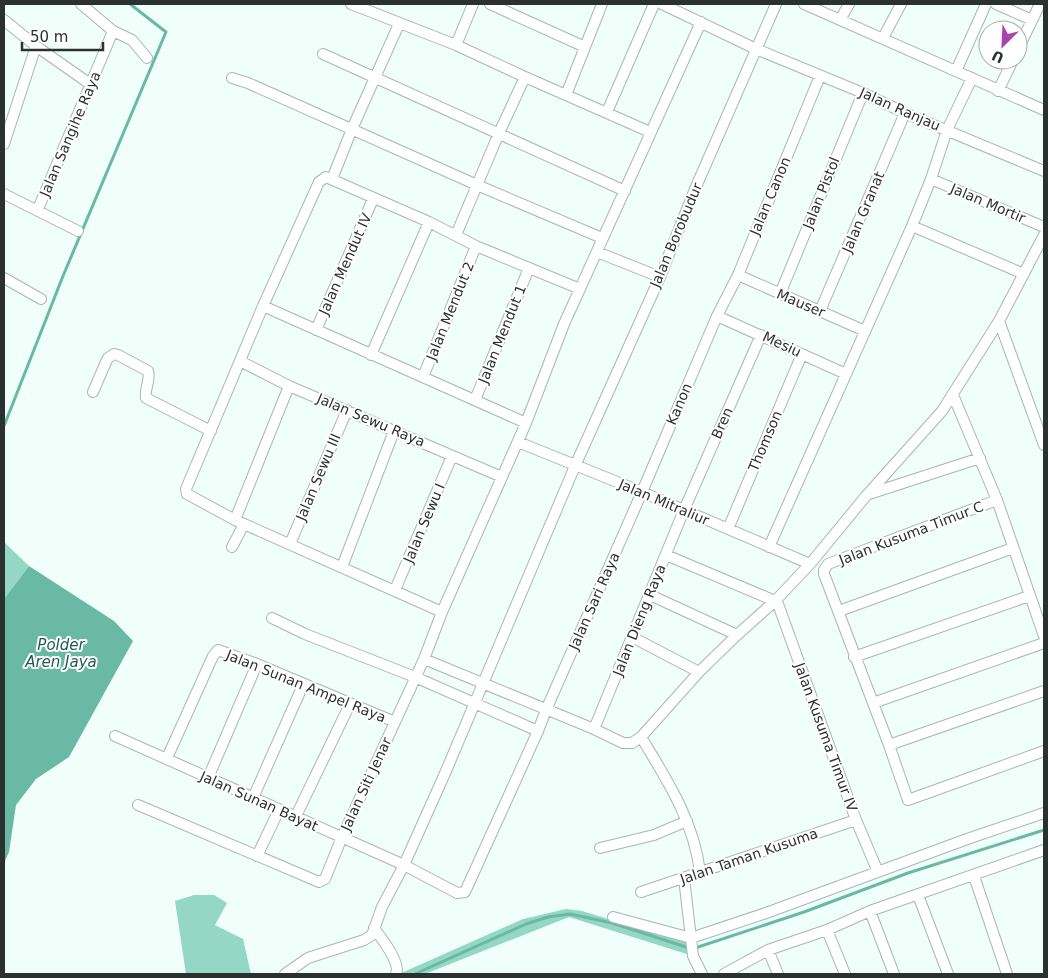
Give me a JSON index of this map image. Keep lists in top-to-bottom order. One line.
{"streets":{"street":["Jalan Ranjau","Jalan Sangihe Raya","Jalan Pistol","Jalan Canon","Jalan Mortir","Jalan Granat","Jalan Borobudur","Jalan Mendut IV","Mauser","Jalan Mendut 2","Jalan Mendut 1","Mesiu","Kanon","Jalan Sewu Raya","Bren","Thomson","Jalan Sewu III","Jalan Mitraliur","Jalan Sewu I","Jalan Kusuma Timur C","Jalan Sari Raya","Jalan Dieng Raya","Jalan Sunan Ampel Raya","Jalan Kusuma Timur IV","Jalan Siti Jenar","Jalan Sunan Bayat","Jalan Taman Kusuma"]},"crossings":[["Jalan Ranjau","Jalan Pistol"],["Jalan Ranjau","Jalan Canon"],["Jalan Ranjau","Jalan Granat"],["Jalan Ranjau","Jalan Borobudur"],["Jalan Ranjau","Jalan Siti Jenar"],["Jalan Pistol","Mauser"],["Jalan Canon","Mauser"],["Jalan Canon","Mesiu"],["Jalan Canon","Kanon"],["Jalan Granat","Mauser"],["Jalan Borobudur","Jalan Mitraliur"],["Jalan Borobudur","Jalan Sunan Bayat"],["Mesiu","Kanon"],["Mesiu","Bren"],["Mesiu","Thomson"],["Kanon","Jalan Mitraliur"],["Kanon","Jalan Sari Raya"],["Jalan Sewu Raya","Jalan Sewu III"],["Jalan Sewu Raya","Jalan Sewu I"],["Jalan Sewu Raya","Jalan Siti Jenar"],["Bren","Jalan Mitraliur"],["Bren","Jalan Dieng Raya"],["Thomson","Jalan Mitraliur"],["Jalan Mitraliur","Jalan Sari Raya"],["Jalan Mitraliur","Jalan Dieng Raya"],["Jalan Mitraliur","Jalan Siti Jenar"],["Jalan Sari Raya","Jalan Sunan Bayat"],["Jalan Sunan Ampel Raya","Jalan Siti Jenar"],["Jalan Sunan Ampel Raya","Jalan Sunan Bayat"],["Jalan Kusuma Timur IV","Jalan Taman Kusuma"],["Jalan Siti Jenar","Jalan Sunan Bayat"]],"water":["Polder Aren Jaya"],"scale_bar":"50 m","north":"bottom left"}
